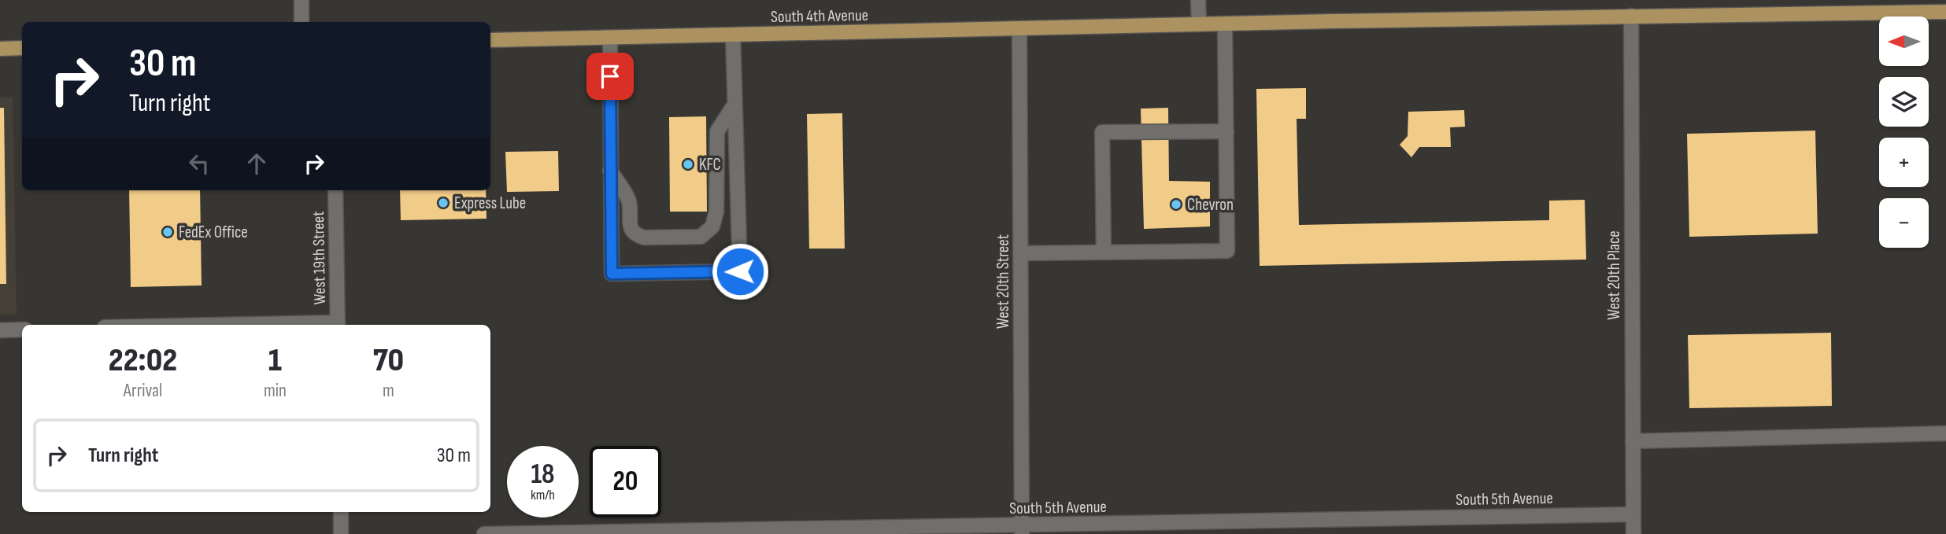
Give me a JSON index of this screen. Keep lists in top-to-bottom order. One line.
{"streets":{"main road":["South 4th Avenue"],"street":["West 19th Street","West 20th Place","West 20th Street","South 5th Avenue"]},"crossings":[["South 4th Avenue","West 20th Place"],["South 4th Avenue","West 20th Street"],["West 20th Place","South 5th Avenue"],["West 20th Street","South 5th Avenue"]],"places":["KFC","Express Lube","Chevron","FedEx Office"],"north":"left","page":{"map_buttons":["+","−"],"turn":["30 m","Turn right"],"eta":["22:02","Arrival","1","min","70","m"],"list":[{"name":"Turn right","value":"30 m"}],"speed":"18 km/h","limit":"20"}}
